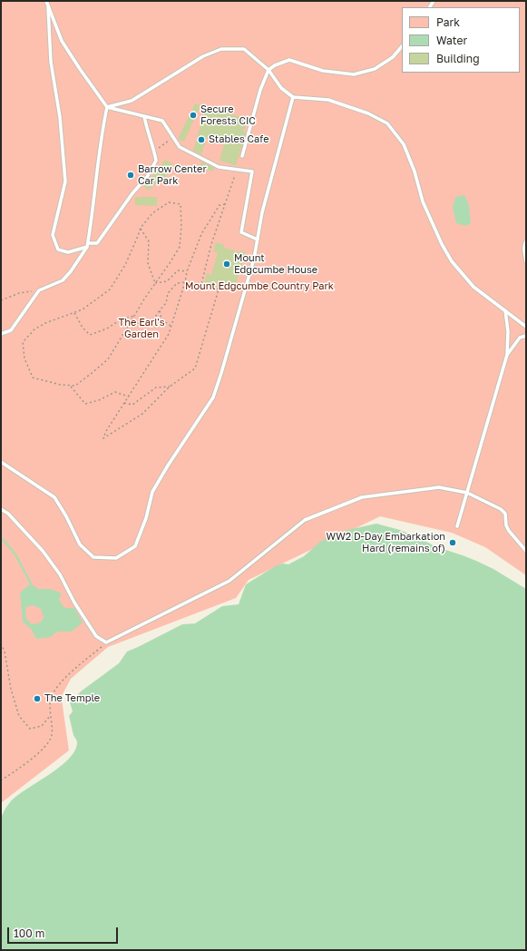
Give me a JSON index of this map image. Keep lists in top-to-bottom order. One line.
{"parks":["Mount Edgcumbe Country Park","The Earl's Garden"],"places":["Secure Forests CIC","Stables Cafe","Barrow Center Car Park","Mount Edgcumbe House","WW2 D-Day Embarkation Hard (remains of)","The Temple"],"legend":["Park","Water","Building"],"scale_bar":"100 m"}
